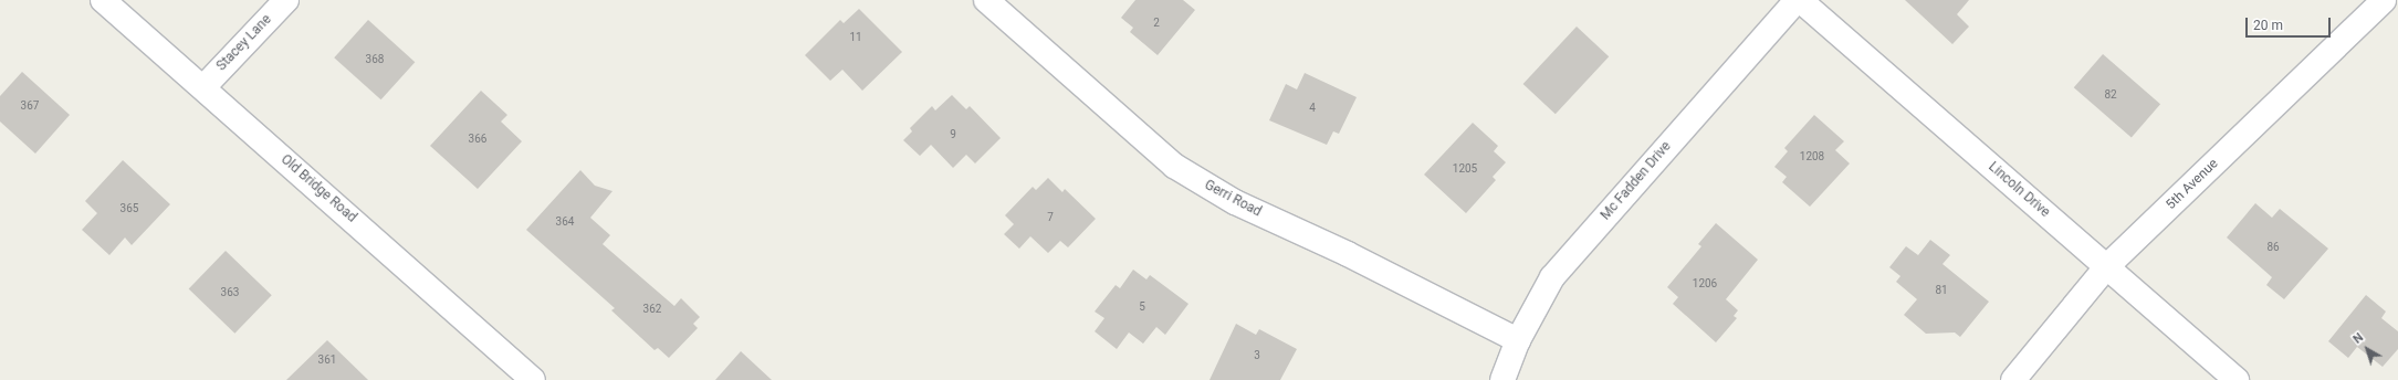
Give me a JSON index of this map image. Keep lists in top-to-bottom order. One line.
{"streets":{"street":["Stacey Lane","Mc Fadden Drive","5th Avenue","Old Bridge Road","Lincoln Drive","Gerri Road"]},"crossings":[["Stacey Lane","Old Bridge Road"],["Mc Fadden Drive","Gerri Road"],["5th Avenue","Lincoln Drive"]],"house_numbers":["2","11","368","82","367","4","9","366","1208","1205","365","7","364","86","1206","81","363","5","362","3","361"],"scale_bar":"20 m","north":"top left"}
